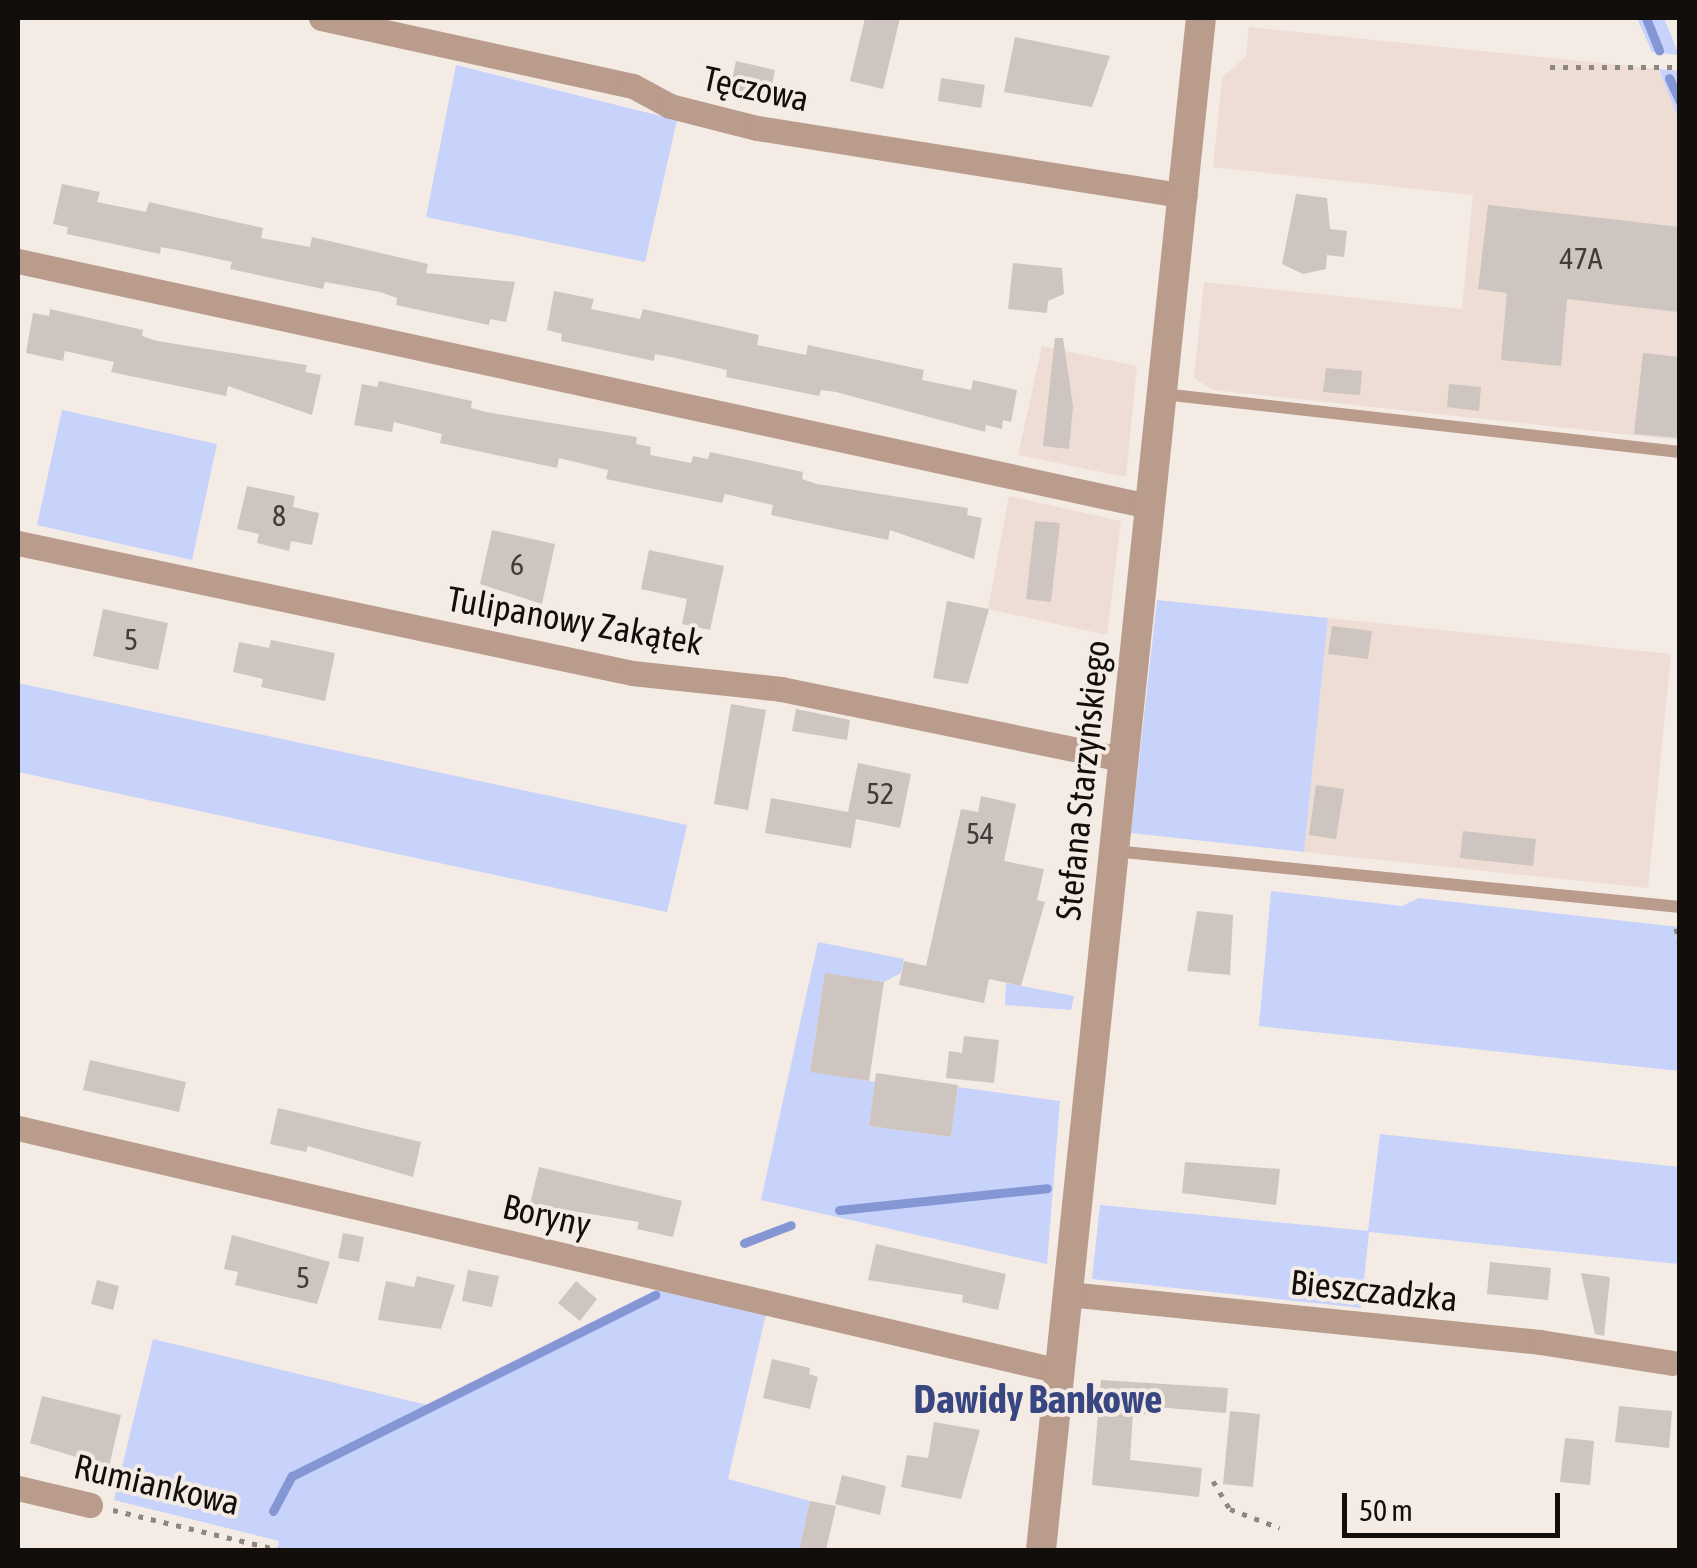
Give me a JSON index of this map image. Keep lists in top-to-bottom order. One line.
{"streets":{"street":["Tęczowa","Tulipanowy Zakątek","Stefana Starzyńskiego","Boryny","Bieszczadzka","Rumiankowa"]},"crossings":[["Tęczowa","Stefana Starzyńskiego"],["Tulipanowy Zakątek","Stefana Starzyńskiego"],["Stefana Starzyńskiego","Boryny"],["Stefana Starzyńskiego","Bieszczadzka"]],"districts":["Dawidy Bankowe"],"house_numbers":["47A","8","6","5","52","54","5"],"scale_bar":"50 m"}
